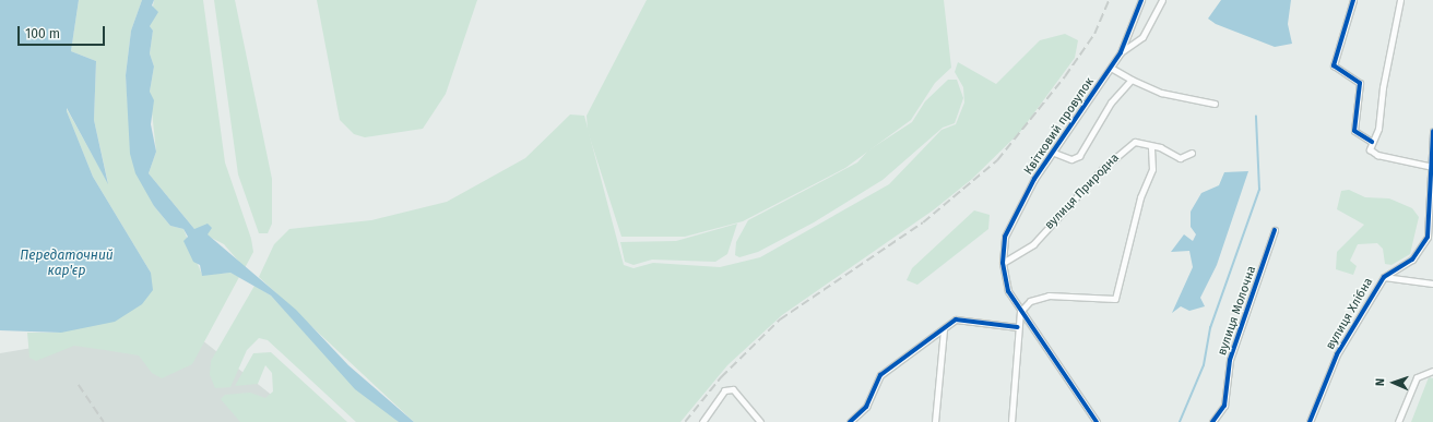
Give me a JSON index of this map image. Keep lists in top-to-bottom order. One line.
{"streets":{"street":["Квітковий провулок","вулиця Природна","вулиця Молочна","вулиця Хлібна"]},"crossings":[["Квітковий провулок","вулиця Природна"]],"water":["Передаточний кар'єр"],"scale_bar":"100 m","north":"left"}
